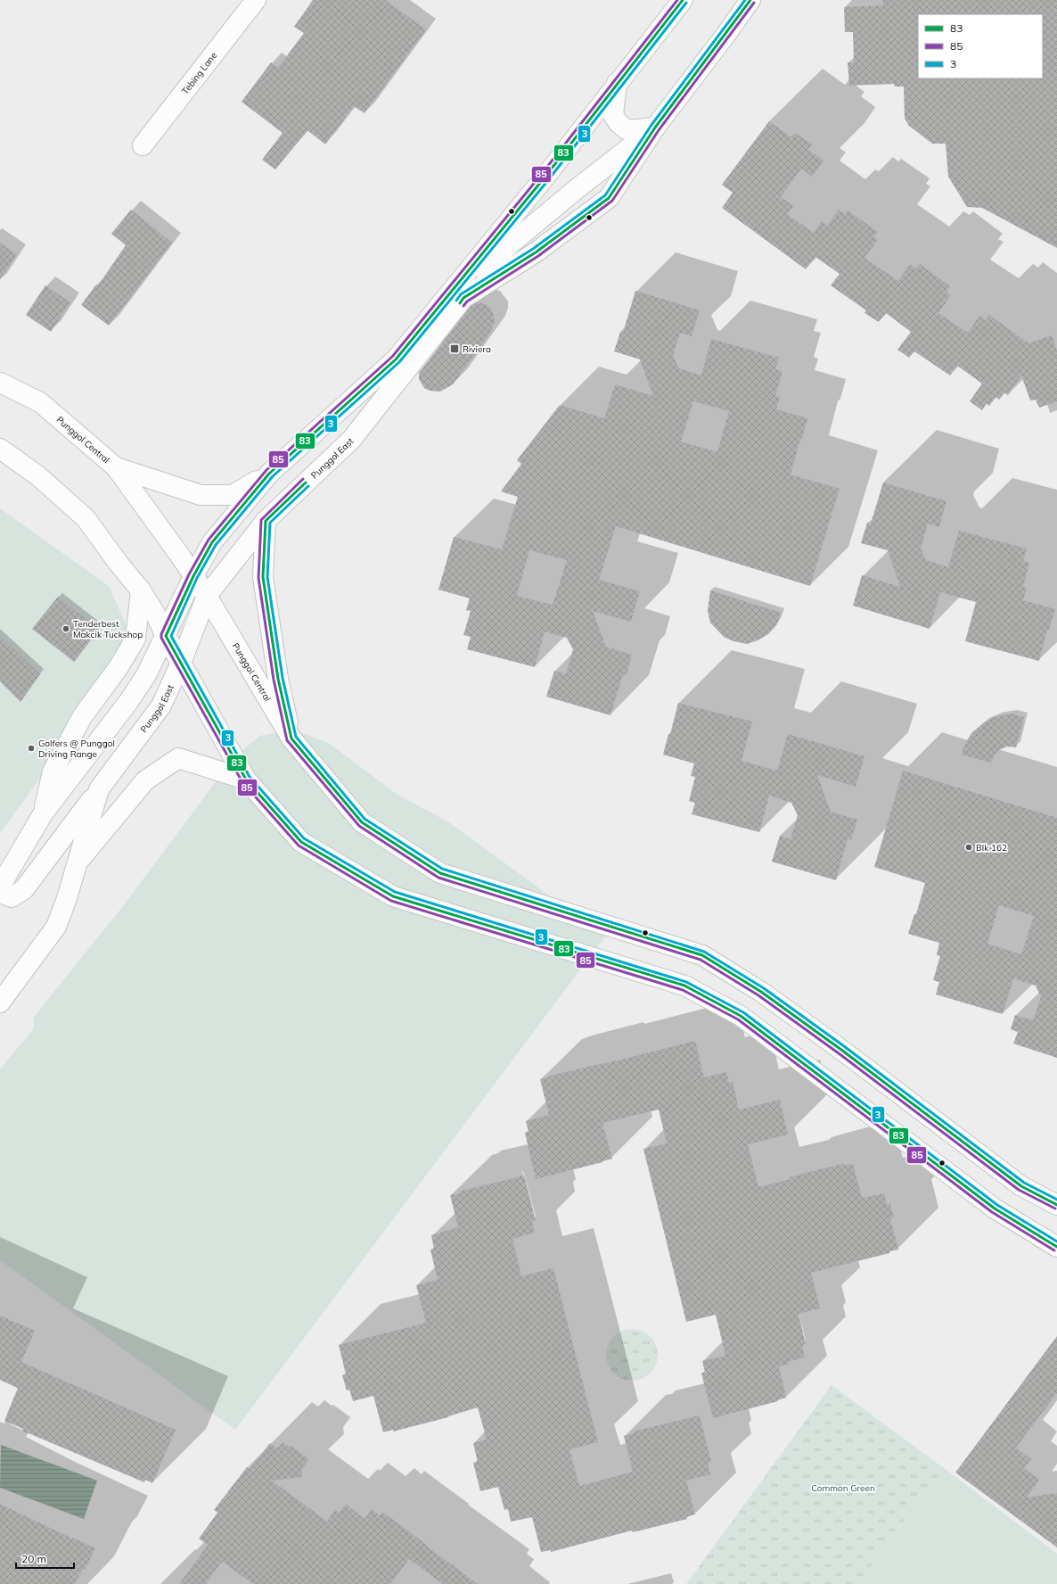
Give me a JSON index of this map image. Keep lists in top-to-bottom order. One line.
{"streets":{"main road":["Tebing Lane","Punggol Central","Punggol East"]},"crossings":[["Punggol Central","Punggol East"]],"parks":["Common Green"],"places":{"transit":["Riviera"],"other":["Tenderbest Makcik Tuckshop","Golfers @ Punggol Driving Range","Blk 162"]},"lines":["transit line 83","transit line 85","transit line 3"],"legend":["83","85","3"],"scale_bar":"20 m"}
